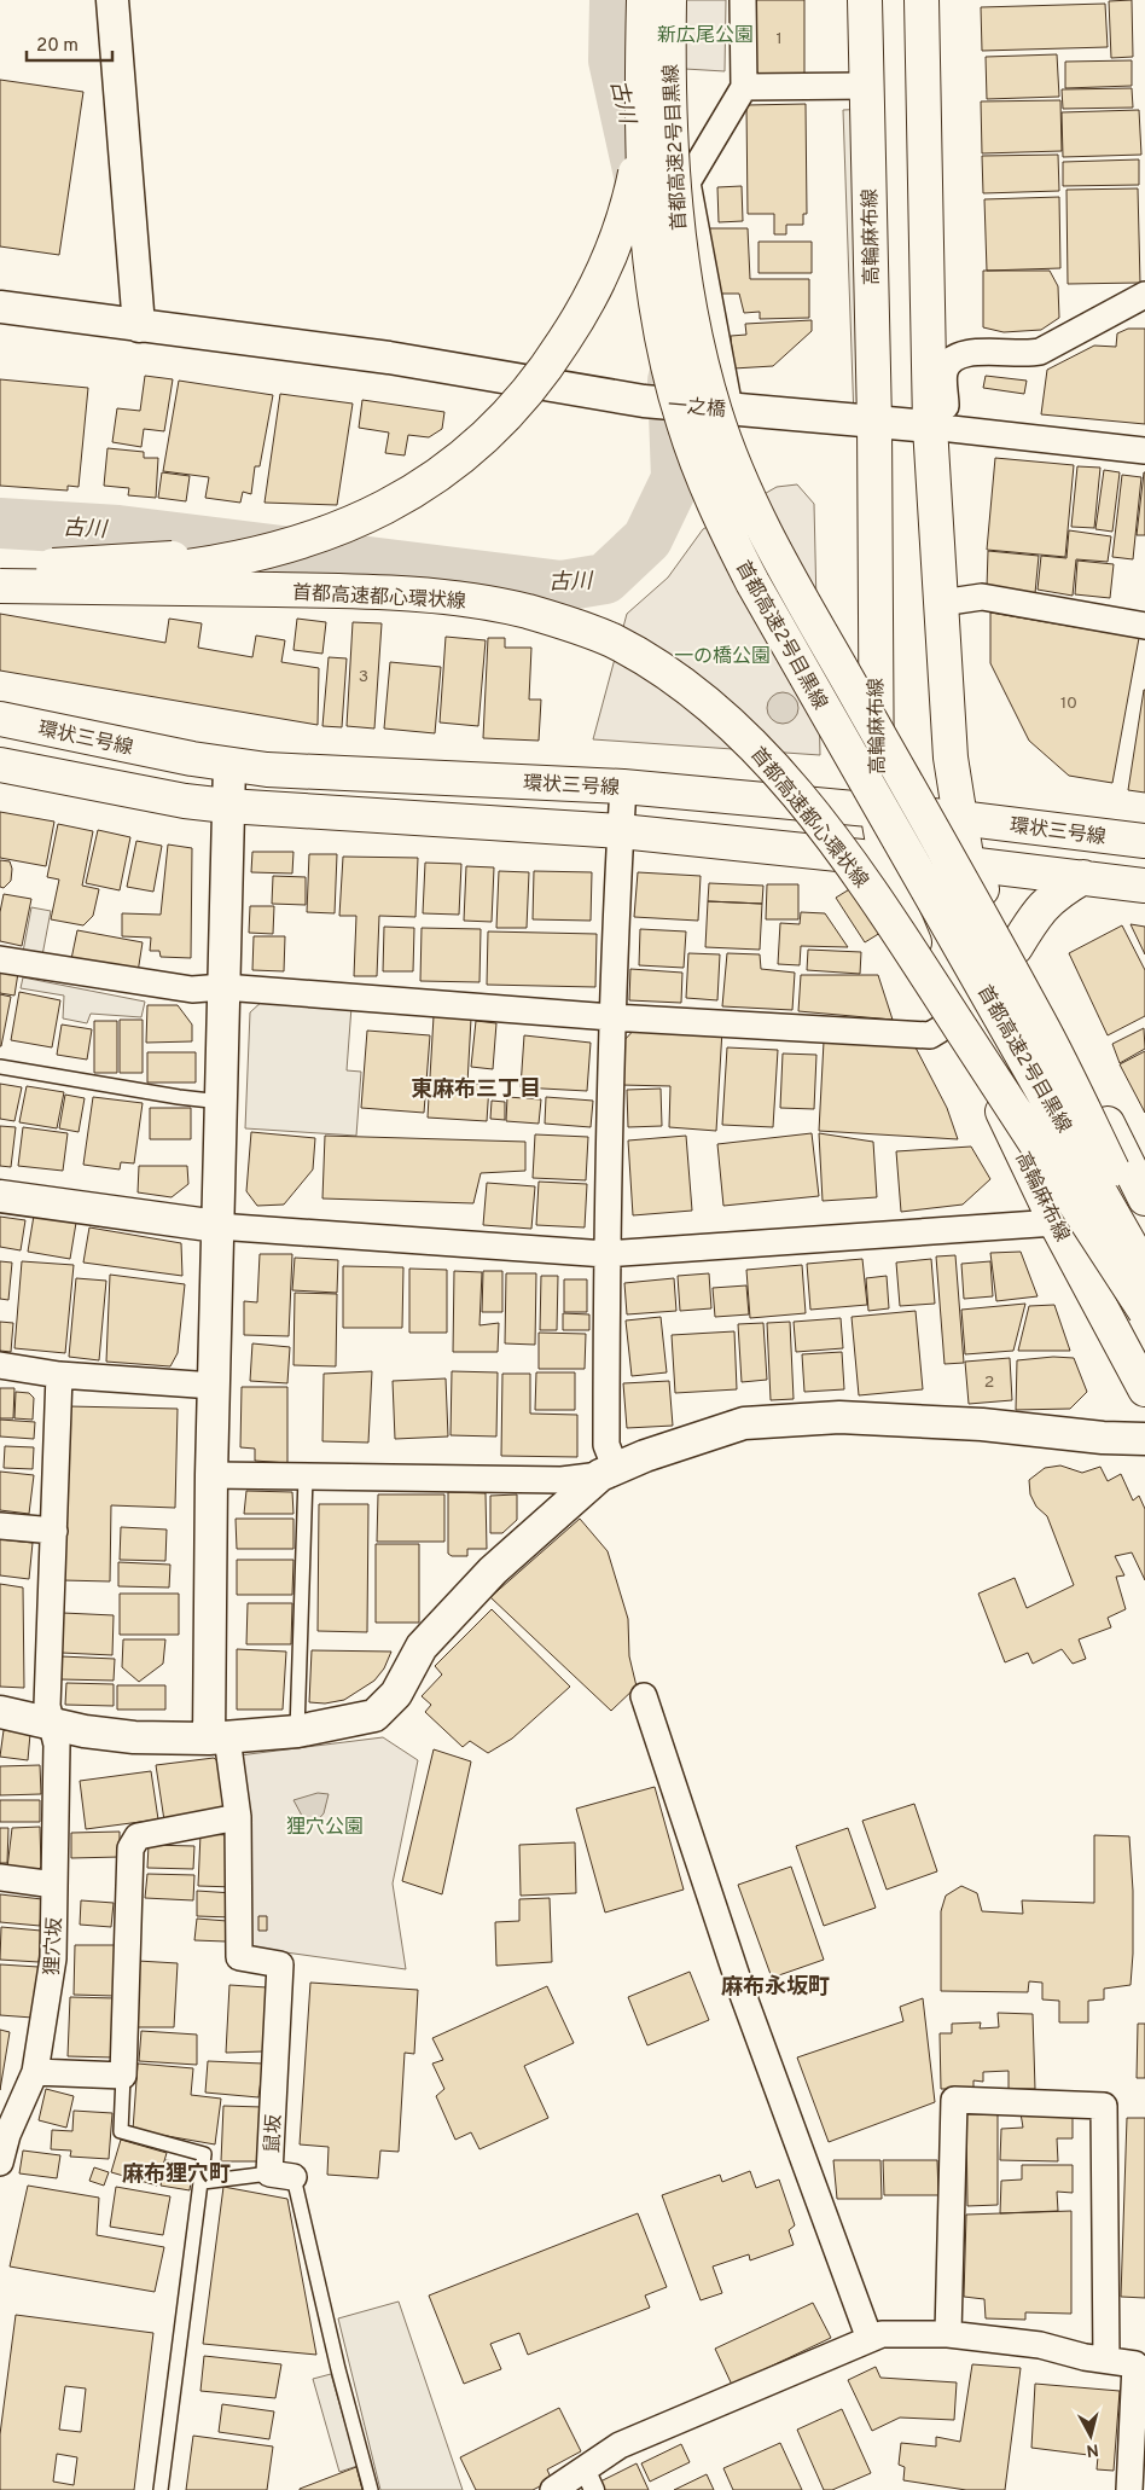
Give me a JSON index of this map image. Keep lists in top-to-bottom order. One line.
{"streets":{"main road":["首都高速2号目黒線","高輪麻布線","首都高速都心環状線","環状三号線"],"street":["一之橋","狸穴坂","鼠坂"]},"crossings":[["高輪麻布線","一之橋"],["高輪麻布線","環状三号線"]],"districts":["東麻布三丁目","麻布永坂町","麻布狸穴町"],"water":["古川"],"parks":["新広尾公園","一の橋公園","狸穴公園"],"house_numbers":["1","3","10","2"],"scale_bar":"20 m","north":"bottom"}
